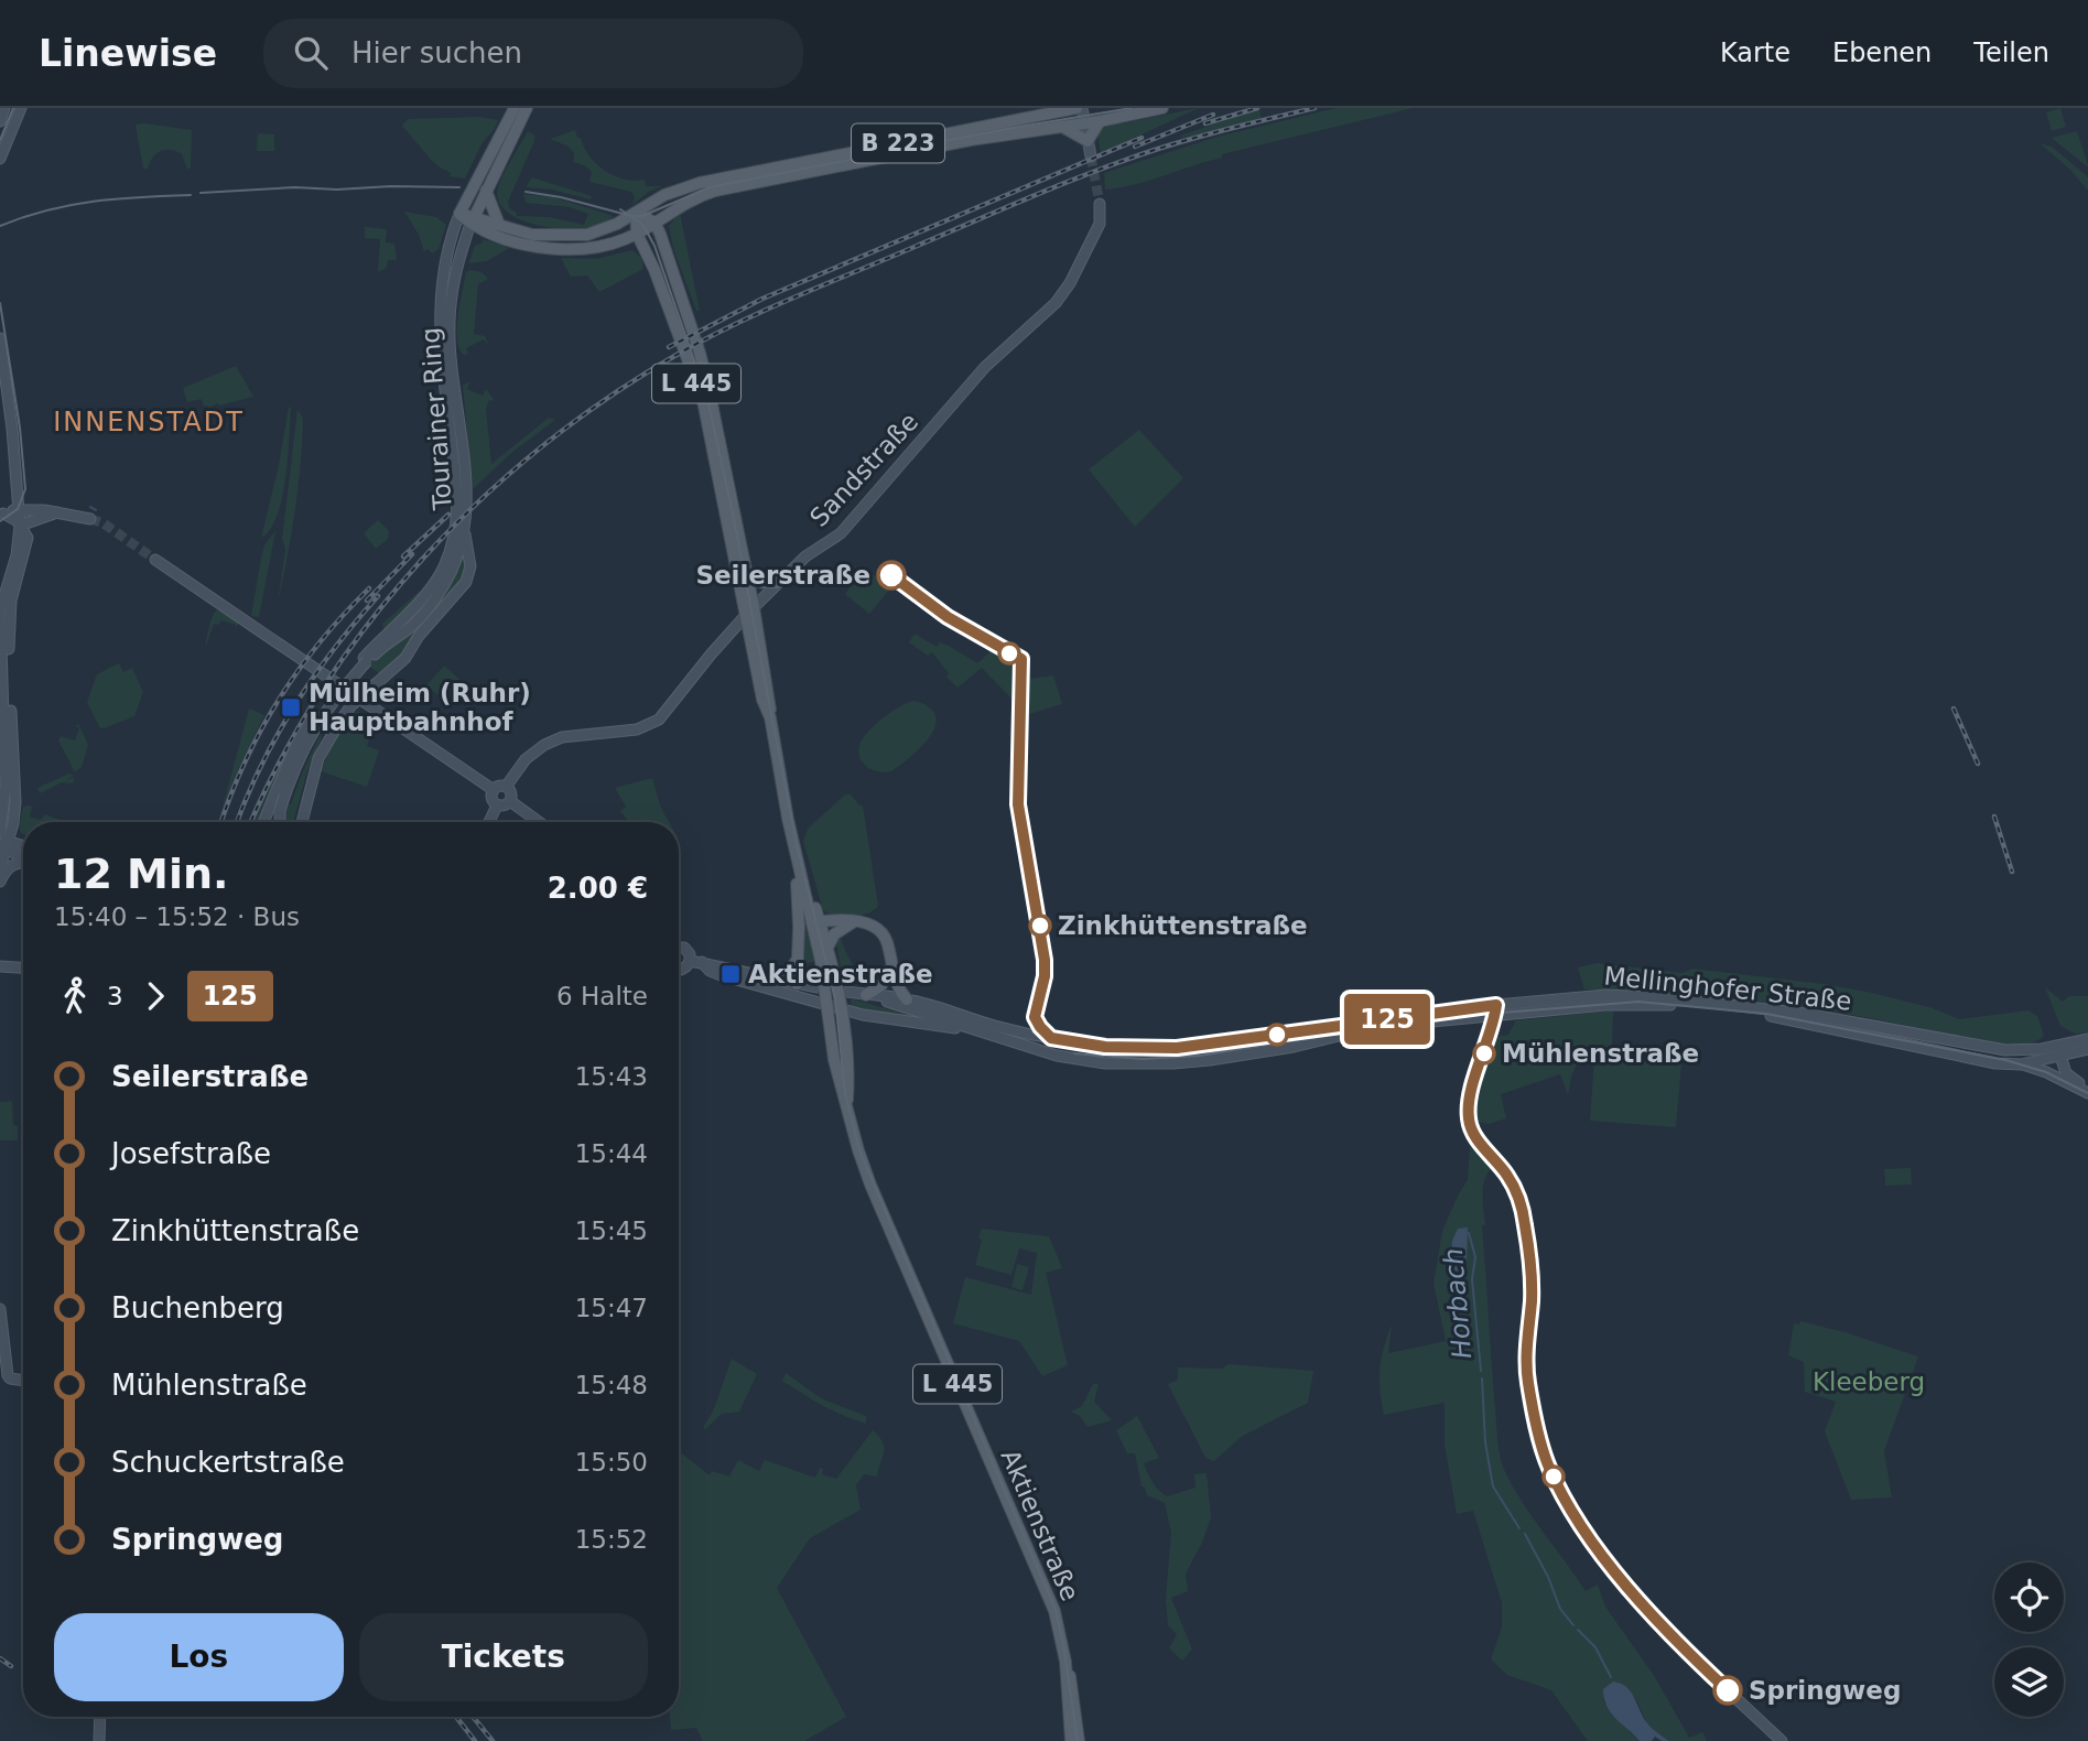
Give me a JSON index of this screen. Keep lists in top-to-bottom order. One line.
{"streets":{"main road":["B 223","L 445","Tourainer Ring","Sandstraße","Mellinghofer Straße","Aktienstraße"]},"crossings":[["B 223","Tourainer Ring"],["B 223","Aktienstraße"],["Sandstraße","Aktienstraße"]],"districts":["INNENSTADT"],"water":["Horbach"],"parks":["Kleeberg"],"places":{"other":["Seilerstraße","Zinkhüttenstraße","Mühlenstraße","Springweg"],"transit":["Mülheim (Ruhr) Hauptbahnhof","Aktienstraße"]},"lines":["bus line 125"],"page":{"header":"Linewise","search":"Hier suchen","nav":["Karte","Ebenen","Teilen"],"on_map":"125","heading":["12 Min.","15:40 – 15:52 · Bus","2.00 €"],"legs":["3","125","6 Halte"],"list":[{"name":"Seilerstraße","value":"15:43"},{"name":"Josefstraße","value":"15:44"},{"name":"Zinkhüttenstraße","value":"15:45"},{"name":"Buchenberg","value":"15:47"},{"name":"Mühlenstraße","value":"15:48"},{"name":"Schuckertstraße","value":"15:50"},{"name":"Springweg","value":"15:52"}],"buttons":["Los","Tickets"]}}
